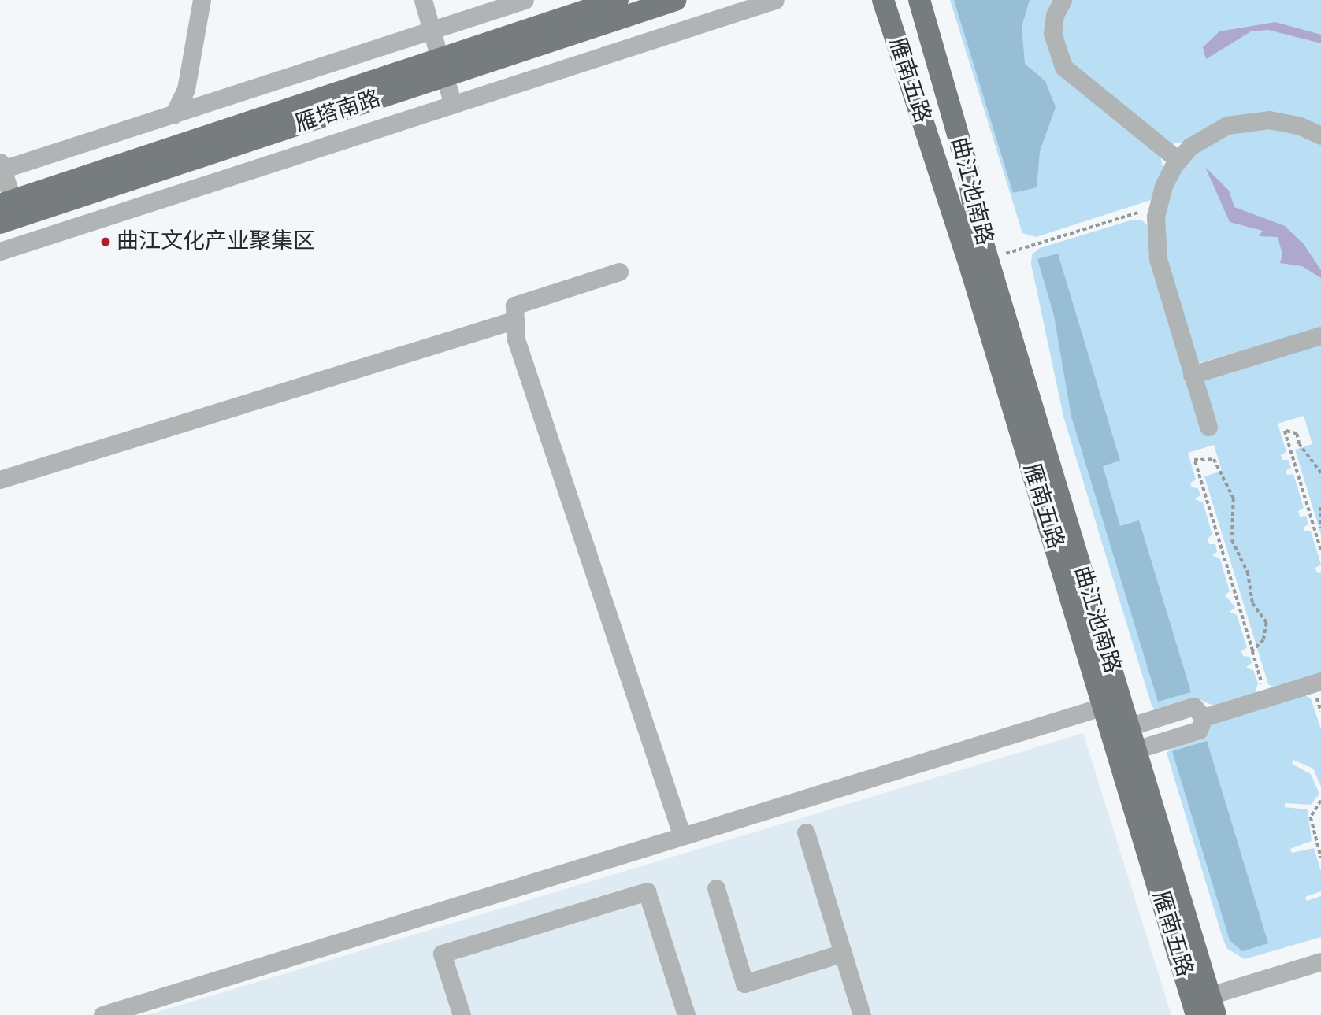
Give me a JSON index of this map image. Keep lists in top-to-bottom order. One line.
{"streets":{"main road":["雁南五路","雁塔南路","曲江池南路"]},"crossings":[["雁南五路","曲江池南路"]],"places":["曲江文化产业聚集区"]}
